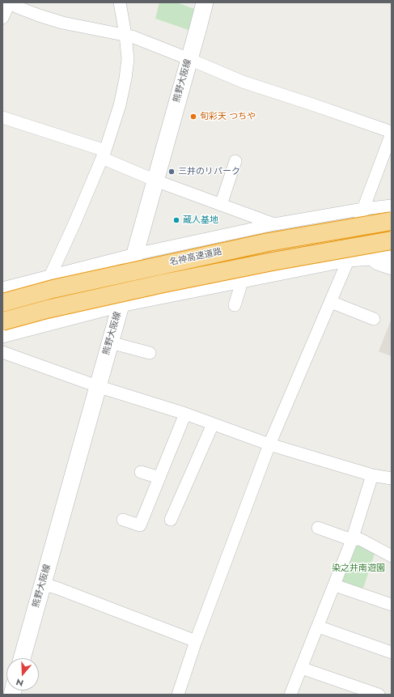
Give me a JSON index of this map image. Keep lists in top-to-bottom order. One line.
{"streets":{"highway":["名神高速道路"],"main road":["熊野大阪線"]},"parks":["染之井南遊園"],"places":["旬彩天 つちや","三井のリパーク","蔵人基地"],"north":"bottom"}
